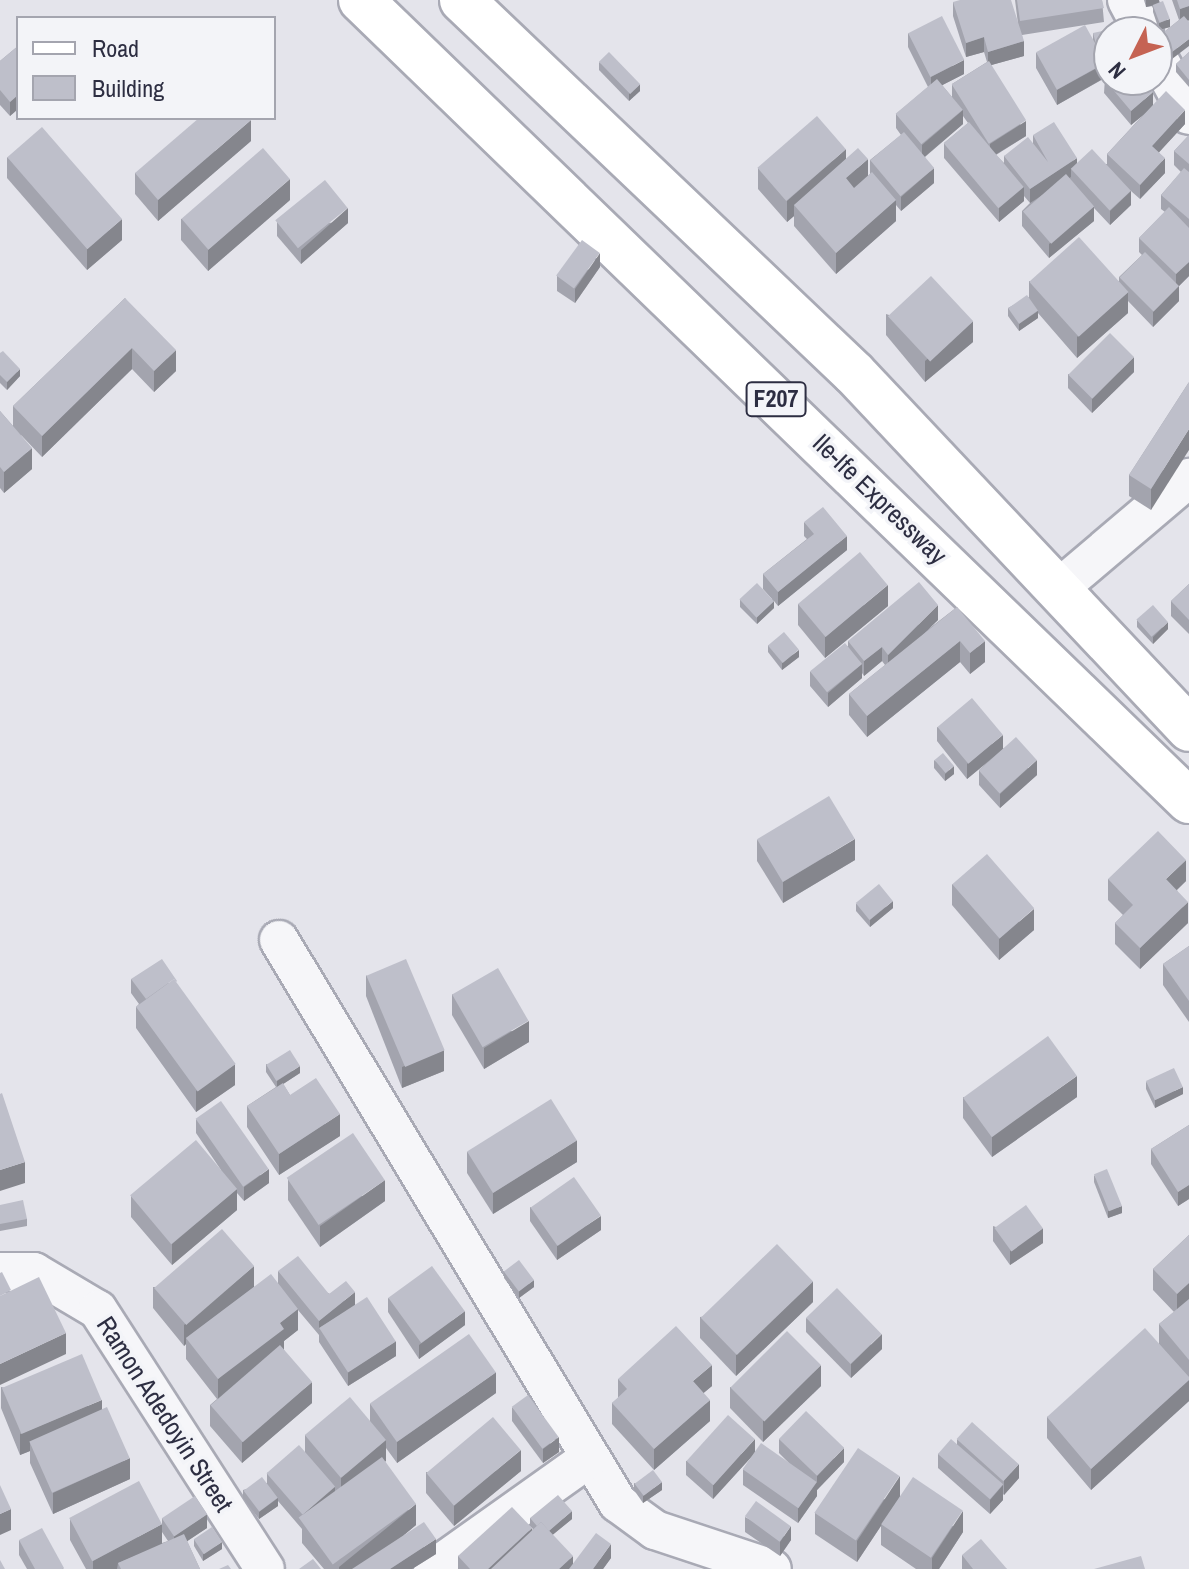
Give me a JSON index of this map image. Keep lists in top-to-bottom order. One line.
{"streets":{"main road":["F207","Ile-Ife Expressway"],"street":["Ramon Adedoyin Street"]},"legend":["Road","Building"],"north":"bottom left"}
